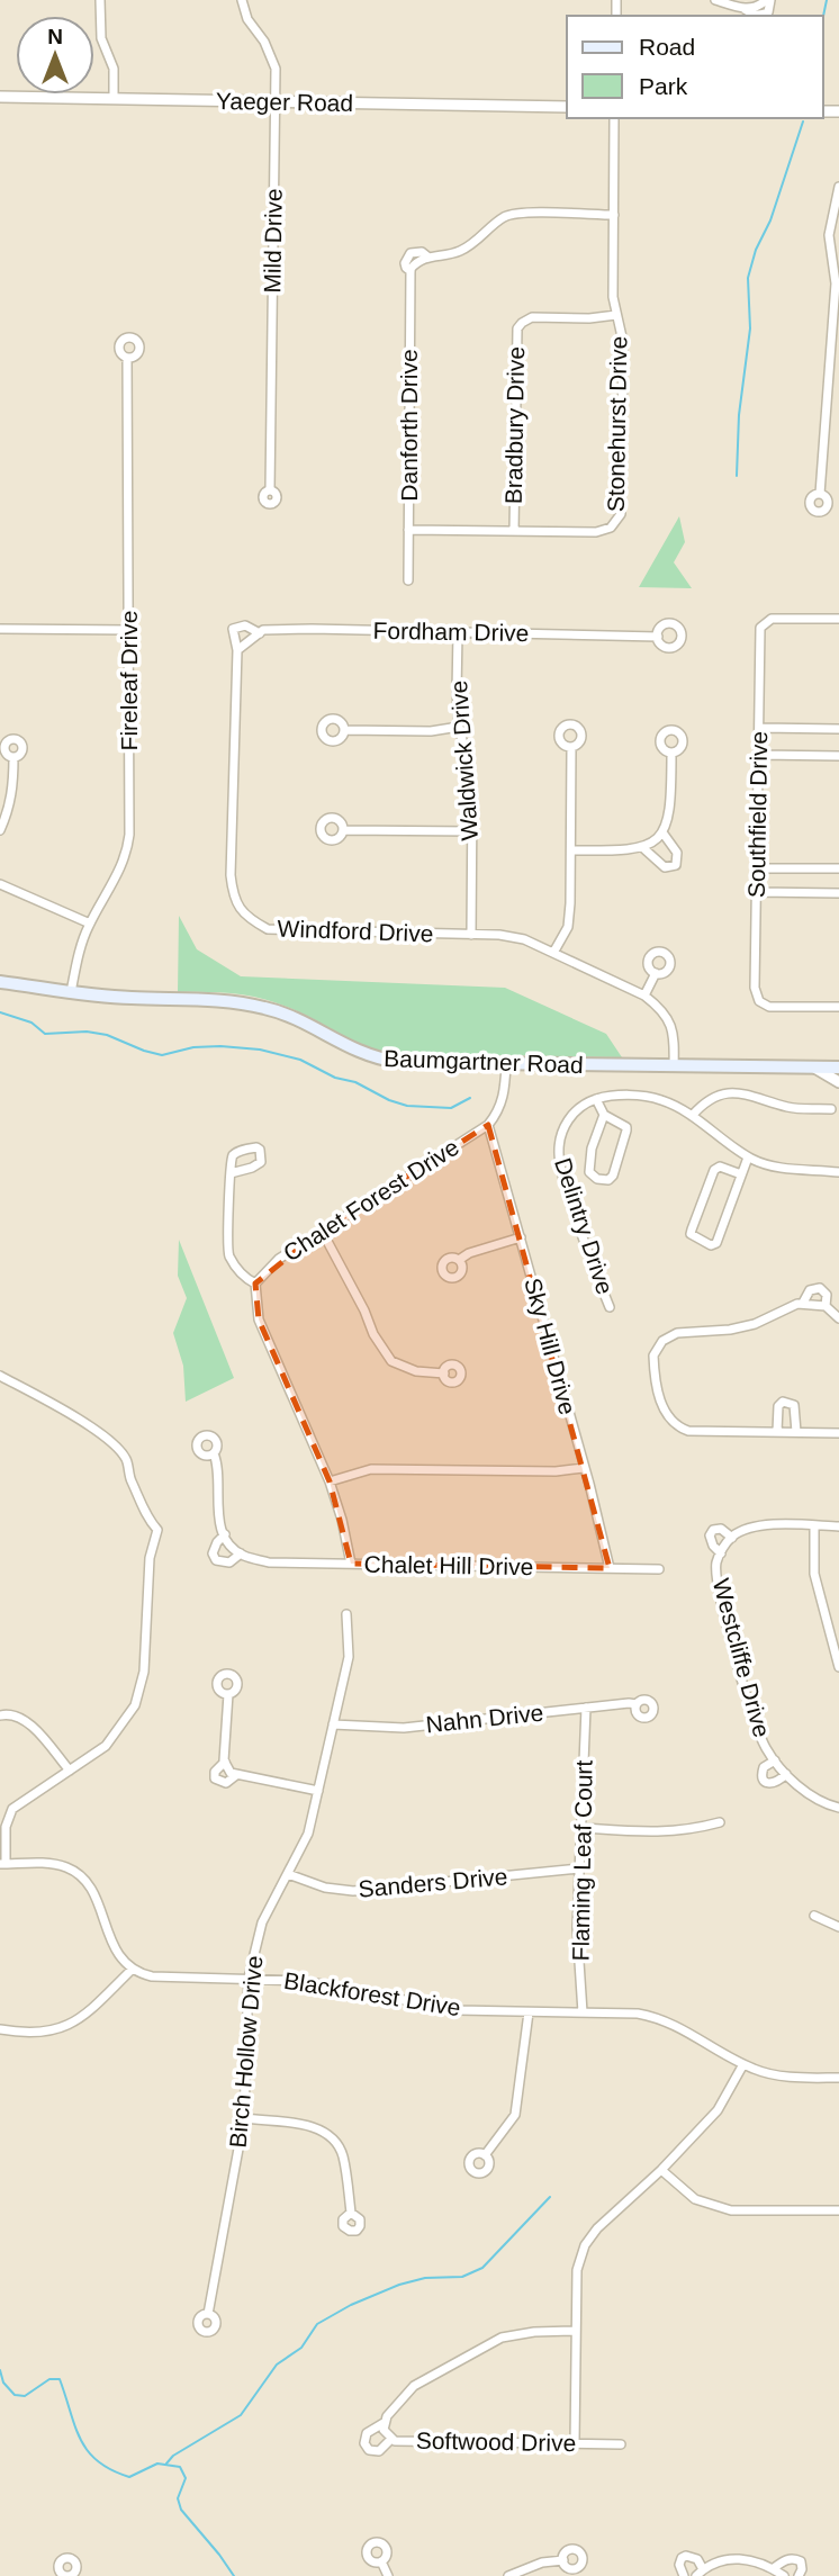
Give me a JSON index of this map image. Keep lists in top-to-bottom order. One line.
{"streets":{"main road":["Baumgartner Road"],"street":["Yaeger Road","Mild Drive","Stonehurst Drive","Danforth Drive","Bradbury Drive","Fordham Drive","Fireleaf Drive","Waldwick Drive","Southfield Drive","Windford Drive","Chalet Forest Drive","Delintry Drive","Sky Hill Drive","Chalet Hill Drive","Westcliffe Drive","Nahn Drive","Flaming Leaf Court","Sanders Drive","Blackforest Drive","Birch Hollow Drive","Softwood Drive"]},"crossings":[["Yaeger Road","Mild Drive"],["Stonehurst Drive","Danforth Drive"],["Stonehurst Drive","Bradbury Drive"],["Fordham Drive","Waldwick Drive"],["Fordham Drive","Windford Drive"],["Fireleaf Drive","Baumgartner Road"],["Waldwick Drive","Windford Drive"],["Windford Drive","Baumgartner Road"],["Chalet Forest Drive","Sky Hill Drive"],["Sky Hill Drive","Chalet Hill Drive"],["Nahn Drive","Flaming Leaf Court"],["Nahn Drive","Birch Hollow Drive"],["Flaming Leaf Court","Sanders Drive"],["Flaming Leaf Court","Blackforest Drive"],["Sanders Drive","Birch Hollow Drive"],["Blackforest Drive","Birch Hollow Drive"]],"legend":["Road","Park"],"north":"top"}
